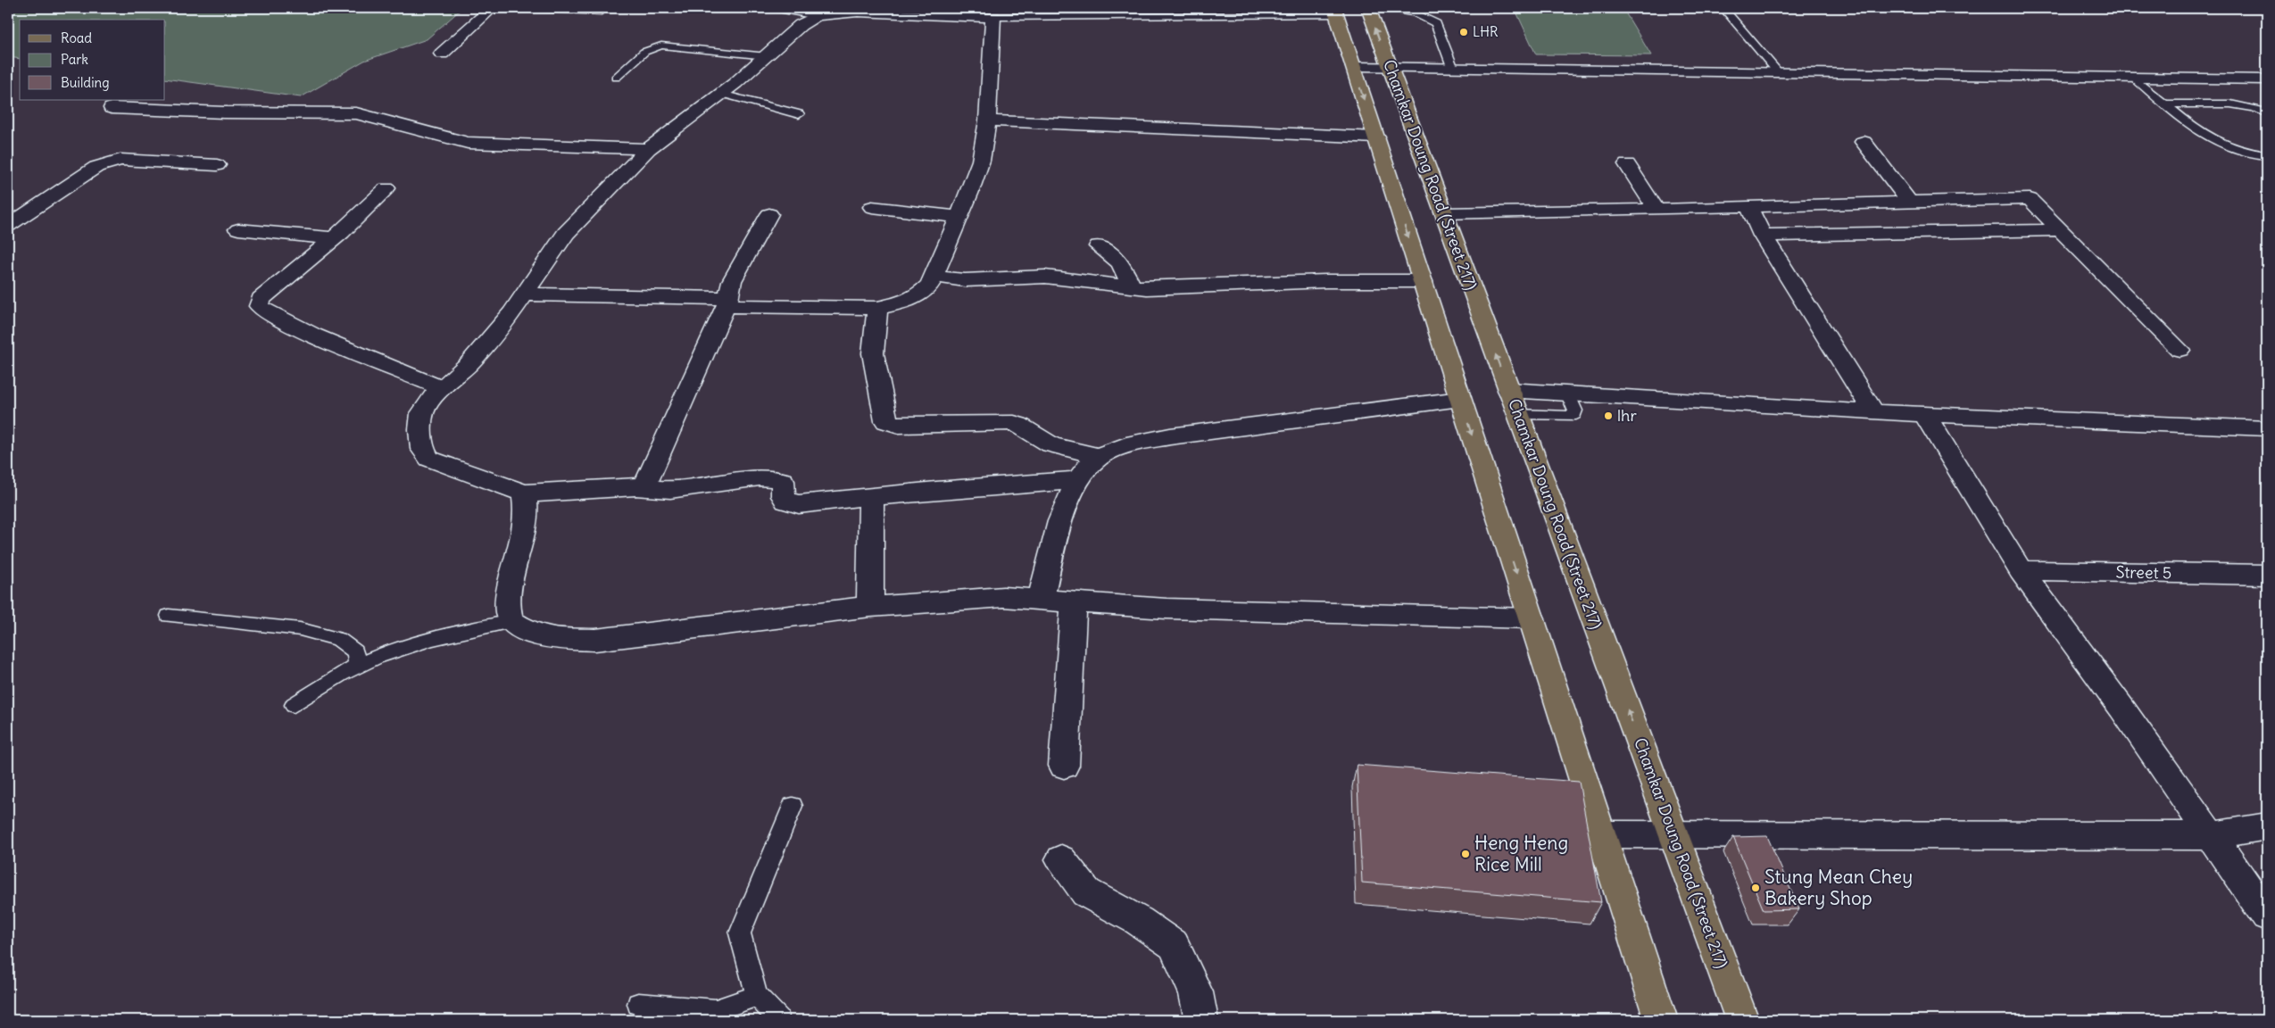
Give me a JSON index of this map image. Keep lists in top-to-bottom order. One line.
{"streets":{"main road":["Chamkar Doung Road (Street 217)"],"street":["Street 5"]},"places":["LHR","lhr","Heng Heng Rice Mill","Stung Mean Chey Bakery Shop"],"legend":["Road","Park","Building"]}
